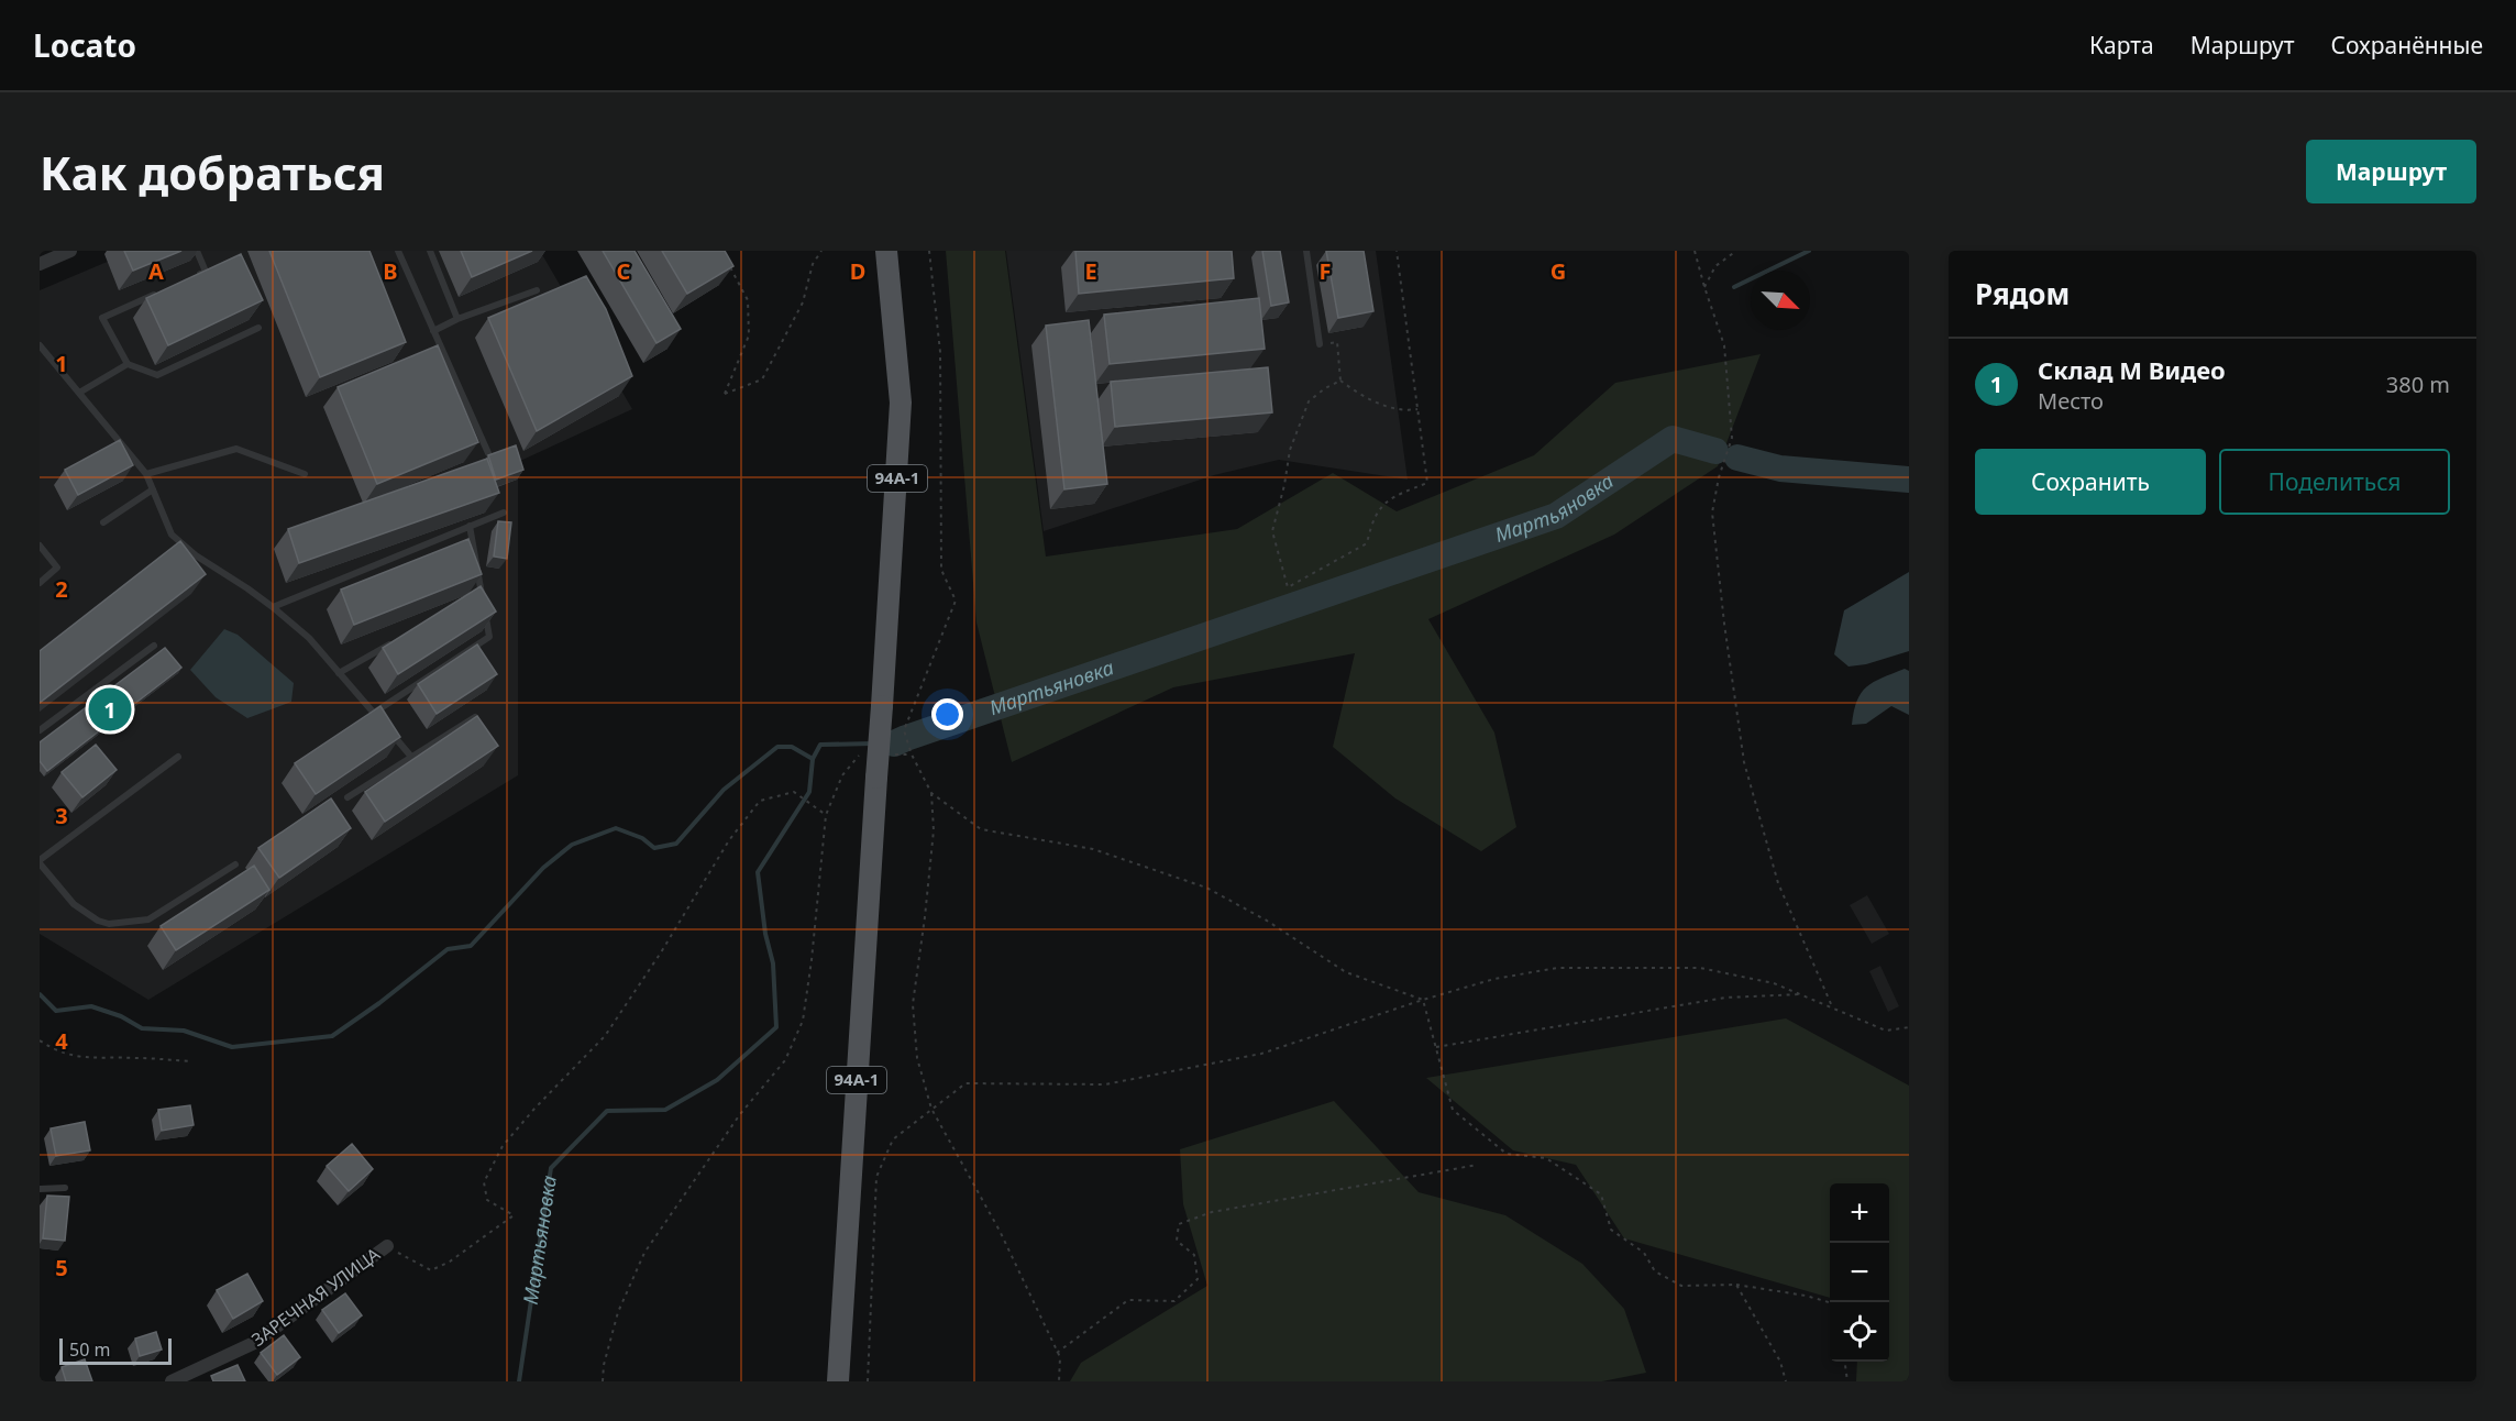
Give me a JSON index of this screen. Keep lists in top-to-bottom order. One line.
{"streets":{"main road":["94А-1"],"street":["ЗАРЕЧНАЯ УЛИЦА"]},"water":["Мартьяновка"],"scale_bar":"50 m","north":"bottom right","page":{"header":"Locato","nav":["Карта","Маршрут","Сохранённые"],"buttons":["Маршрут",["Сохранить","Поделиться"]],"title":"Как добраться","heading":"Рядом","list":[{"mark":"1","name":"Склад М Видео","note":"Место","value":"380 m"}],"pins":"1","map_buttons":["+","−"],"scale":"50 m"},"grid":{"columns":["A","B","C","D","E","F","G"],"rows":["1","2","3","4","5"]}}
